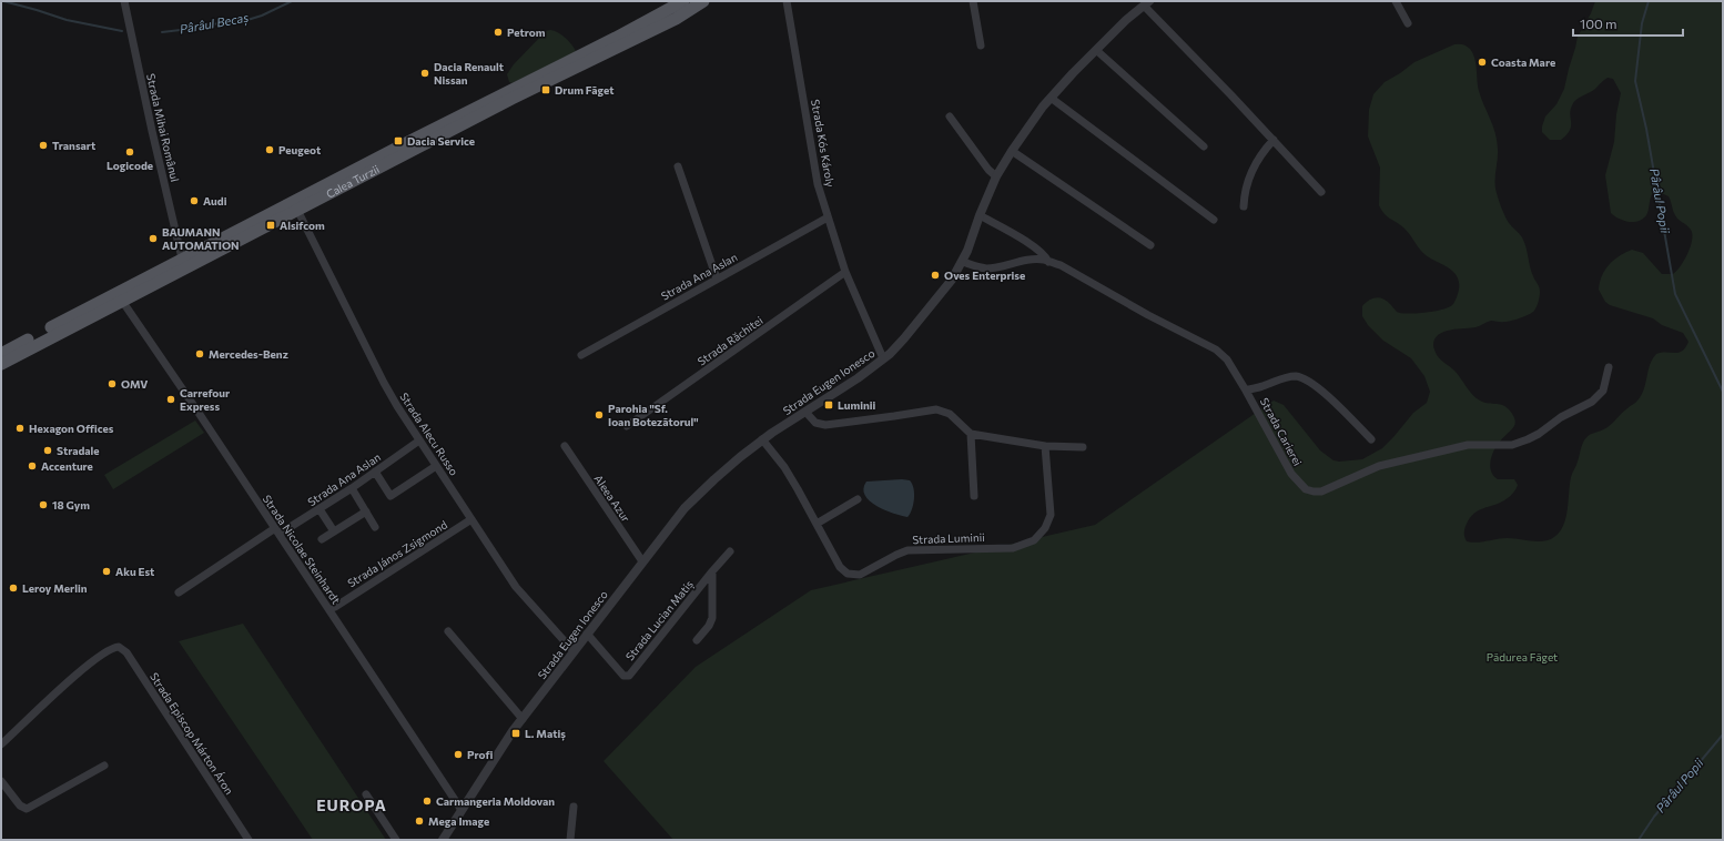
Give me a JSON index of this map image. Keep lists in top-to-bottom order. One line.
{"streets":{"main road":["Calea Turzii"],"street":["Strada Mihai Românul","Strada Kós Károly","Strada Ana Aslan","Strada Răchitei","Strada Eugen Ionesco","Strada Carierei","Strada Alecu Russo","Aleea Azur","Strada Luminii","Strada Nicolae Steinhardt","Strada János Zsigmond","Strada Lucian Matiș","Strada Episcop Márton Áron"]},"crossings":[["Strada Mihai Românul","Calea Turzii"],["Strada Kós Károly","Strada Ana Aslan"],["Strada Kós Károly","Strada Răchitei"],["Strada Kós Károly","Strada Eugen Ionesco"],["Calea Turzii","Strada Alecu Russo"],["Calea Turzii","Strada Nicolae Steinhardt"],["Strada Ana Aslan","Strada Alecu Russo"],["Strada Ana Aslan","Strada Nicolae Steinhardt"],["Strada Eugen Ionesco","Strada Carierei"],["Strada Eugen Ionesco","Strada Alecu Russo"],["Strada Eugen Ionesco","Aleea Azur"],["Strada Eugen Ionesco","Strada Luminii"],["Strada Eugen Ionesco","Strada Nicolae Steinhardt"],["Strada Eugen Ionesco","Strada Lucian Matiș"],["Strada Alecu Russo","Strada János Zsigmond"]],"districts":["EUROPA"],"water":["Pârâul Becaș","Pârâul Popii"],"parks":["Pădurea Făget"],"places":{"other":["Petrom","Coasta Mare","Dacia Renault Nissan","Transart","Peugeot","Logicode","Audi","BAUMANN AUTOMATION","Oves Enterprise","Mercedes-Benz","OMV","Carrefour Express","Parohia \"Sf. Ioan Botezătorul\"","Hexagon Offices","Stradale","Accenture","18 Gym","Aku Est","Leroy Merlin","Profi","Carmangeria Moldovan","Mega Image"],"transit":["Drum Făget","Dacia Service","Alsifcom","Luminii","L. Matiș"]},"scale_bar":"100 m"}
